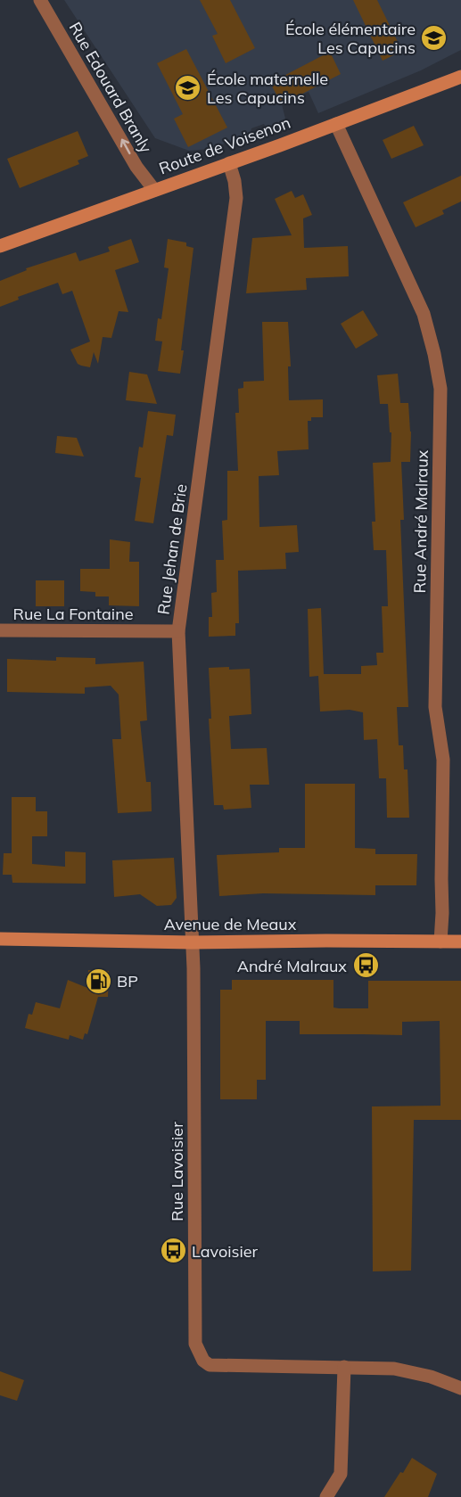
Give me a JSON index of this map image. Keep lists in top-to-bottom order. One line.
{"streets":{"street":["Rue Edouard Branly","Route de Voisenon","Rue André Malraux","Rue Jehan de Brie","Rue La Fontaine","Avenue de Meaux","Rue Lavoisier"]},"crossings":[["Rue Edouard Branly","Route de Voisenon"],["Route de Voisenon","Rue André Malraux"],["Route de Voisenon","Rue Jehan de Brie"],["Rue André Malraux","Avenue de Meaux"],["Rue Jehan de Brie","Rue La Fontaine"],["Rue Jehan de Brie","Avenue de Meaux"],["Rue Jehan de Brie","Rue Lavoisier"],["Avenue de Meaux","Rue Lavoisier"]],"one_way":["Rue Edouard Branly"],"places":{"school or university":["École élémentaire Les Capucins","École maternelle Les Capucins"],"bus stop":["André Malraux","Lavoisier"],"fuel station":["BP"]}}
